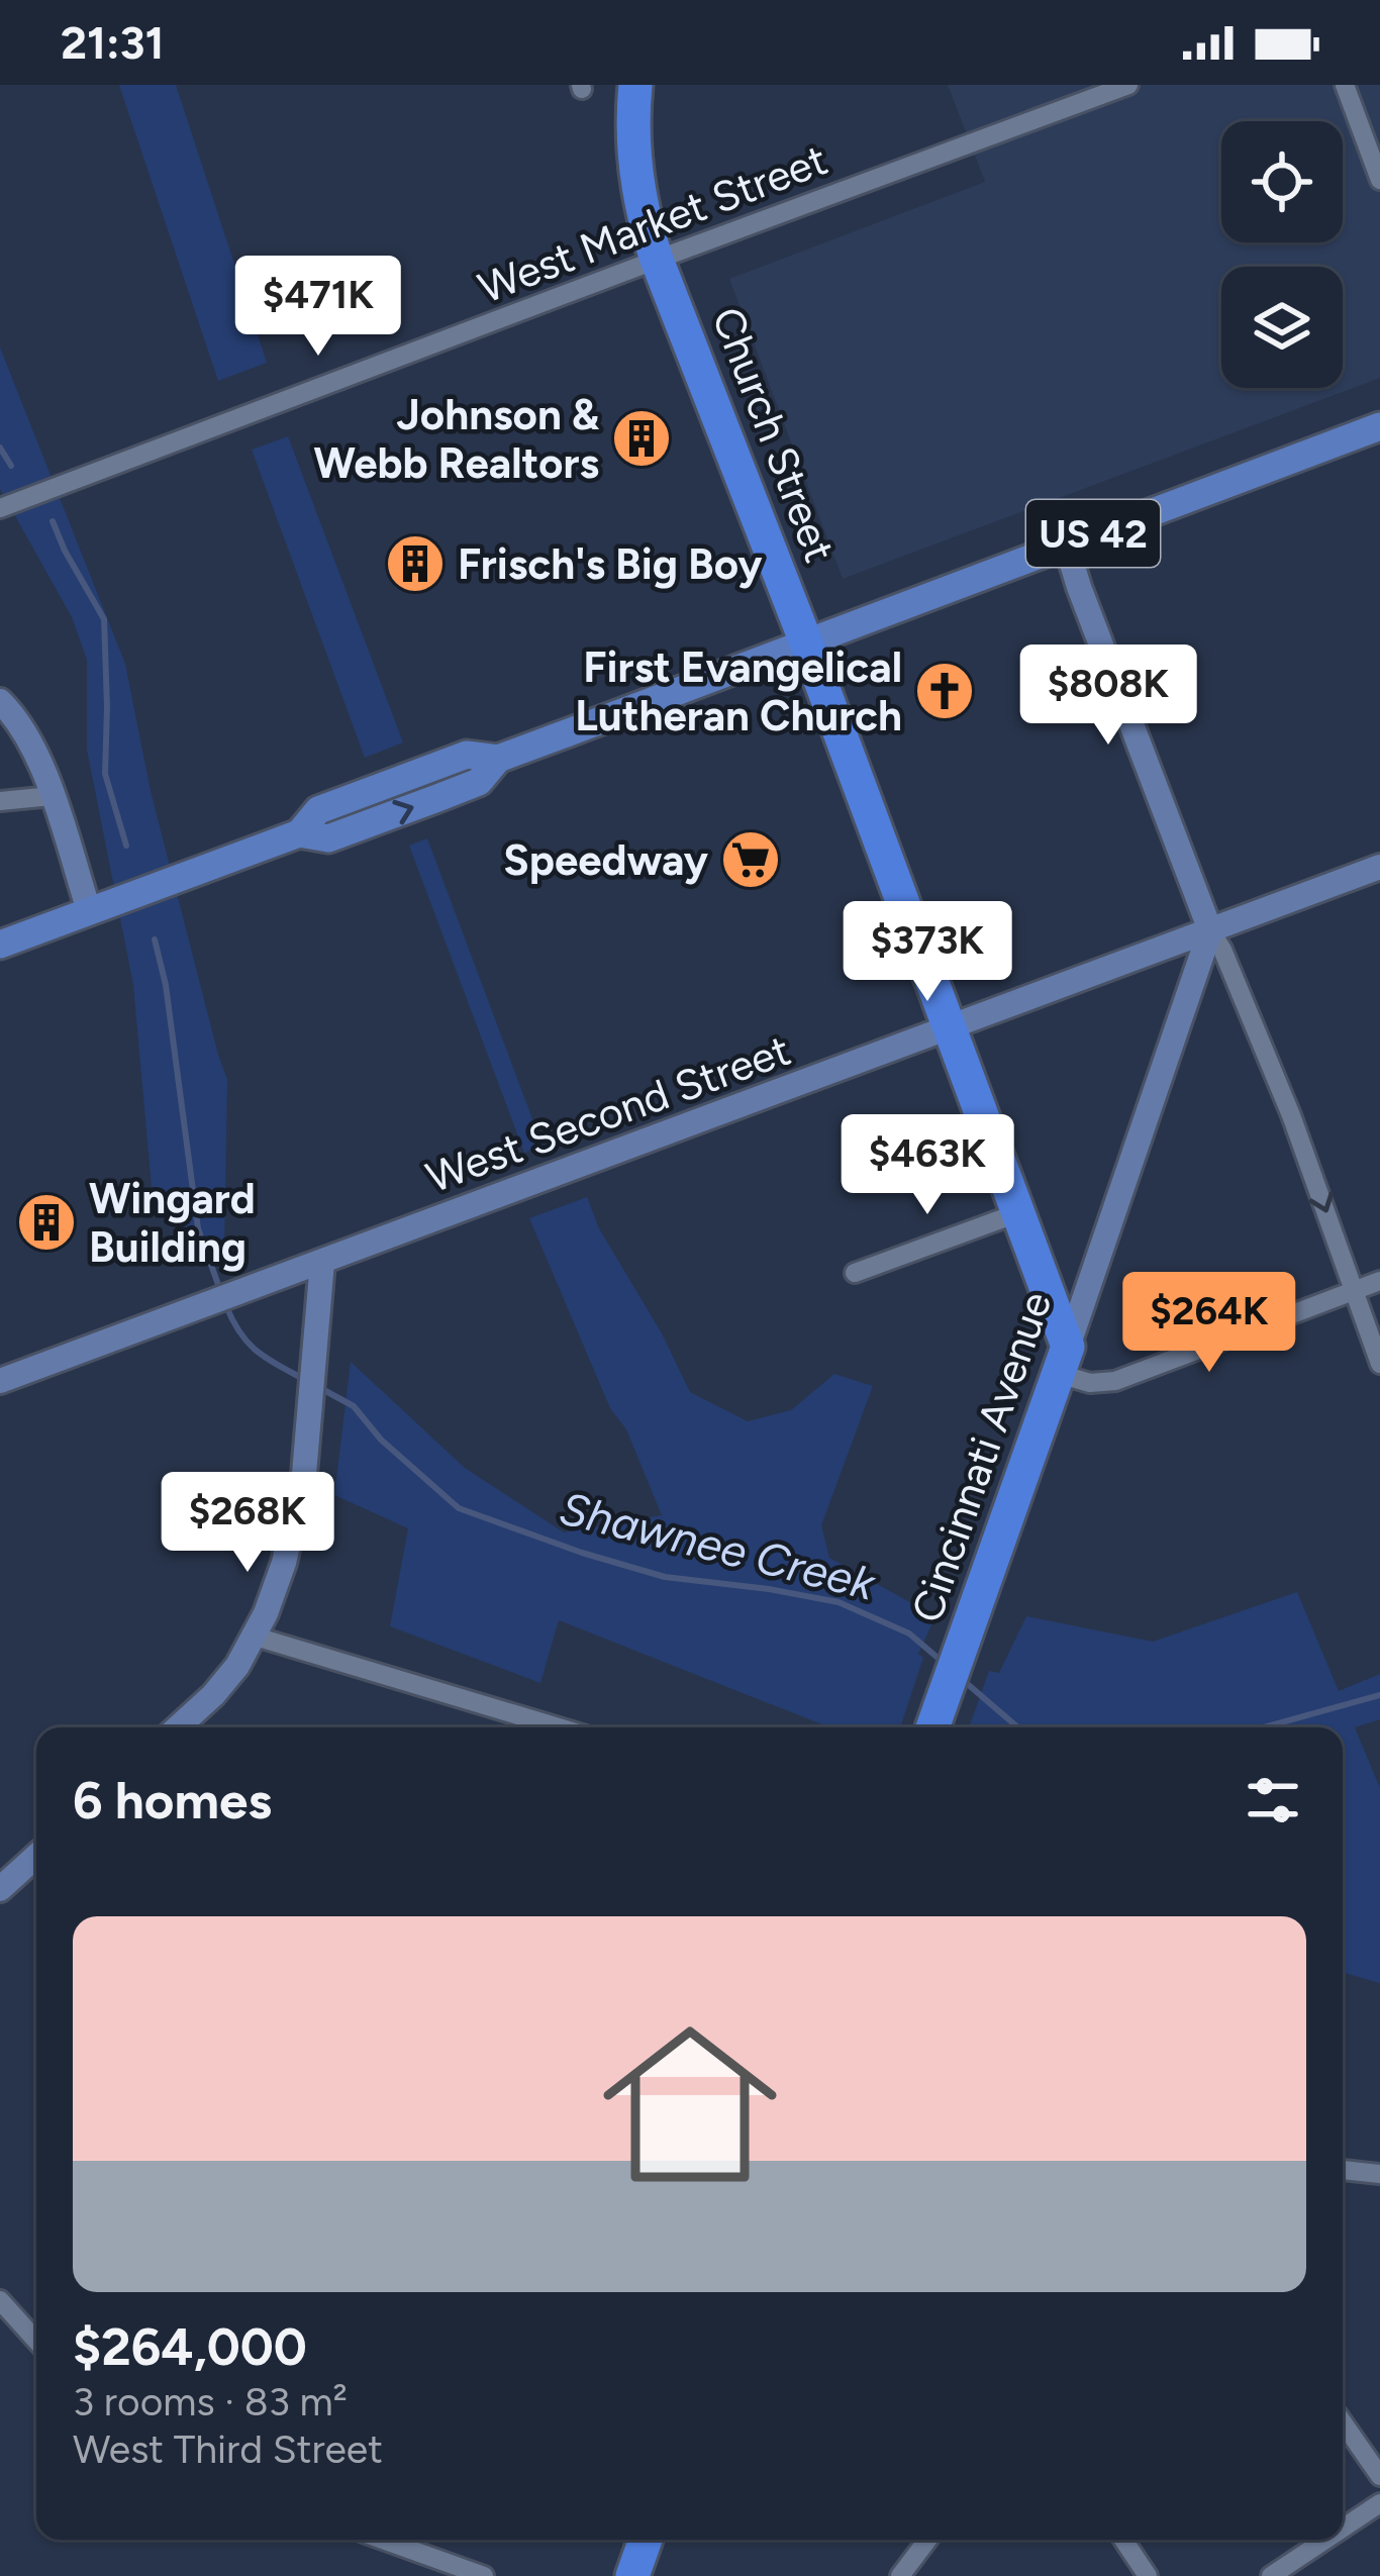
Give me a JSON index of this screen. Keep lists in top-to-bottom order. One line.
{"streets":{"highway":["Church Street","Cincinnati Avenue"],"main road":["US 42","West Second Street"],"street":["West Market Street"]},"crossings":[["West Market Street","Church Street"],["Church Street","US 42"],["Church Street","West Second Street"],["Church Street","Cincinnati Avenue"],["West Second Street","Cincinnati Avenue"]],"water":["Shawnee Creek"],"places":{"building":["Johnson & Webb Realtors","Frisch's Big Boy","Wingard Building"],"church":["First Evangelical Lutheran Church"],"supermarket":["Speedway"]},"page":{"status":"21:31","price":["$471K","$808K","$373K","$463K","$264K","$268K"],"heading":"6 homes","list":[{"name":"$264,000","note":"3 rooms · 83 m² · West Third Street"}]}}
